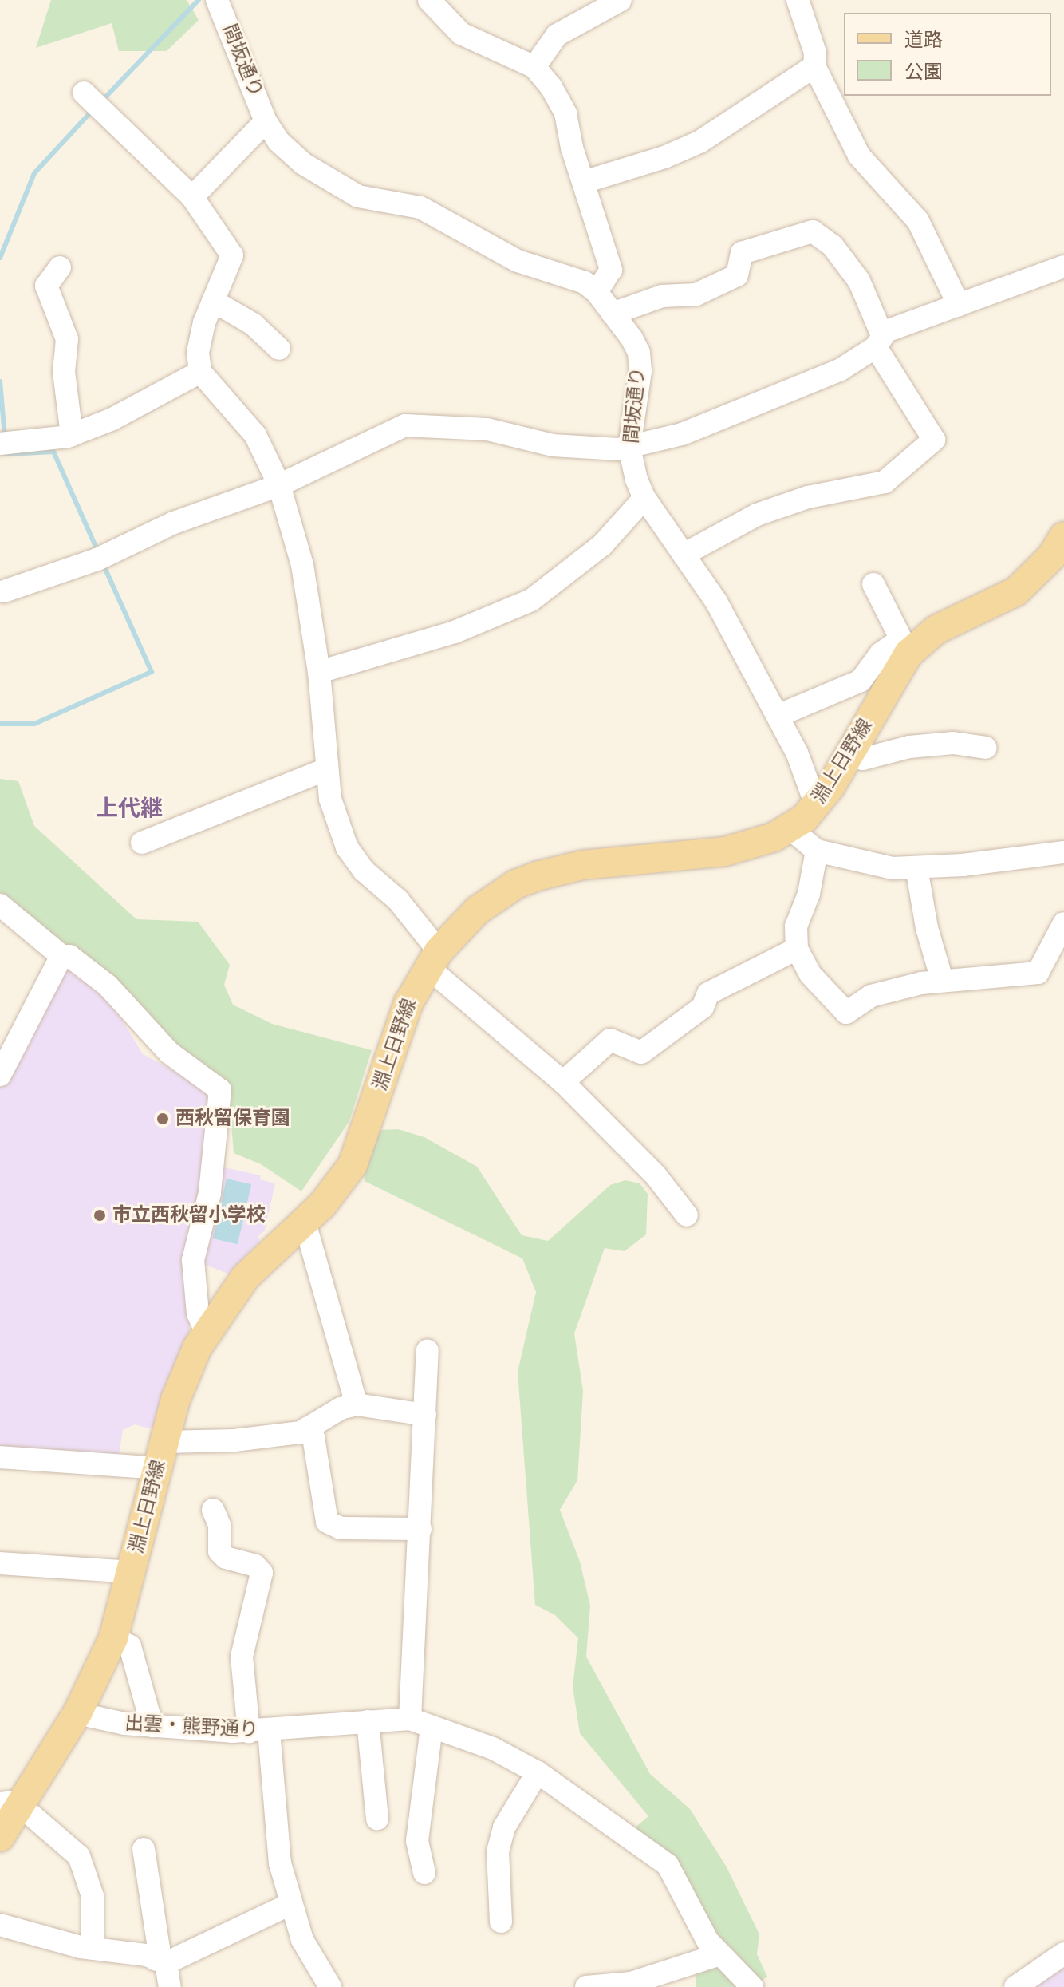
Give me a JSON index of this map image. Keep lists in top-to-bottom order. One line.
{"streets":{"main road":["淵上日野線"],"street":["間坂通り","出雲・熊野通り"]},"crossings":[["間坂通り","淵上日野線"],["淵上日野線","出雲・熊野通り"]],"districts":["上代継"],"places":["西秋留保育園","市立西秋留小学校"],"legend":["道路","公園"]}
